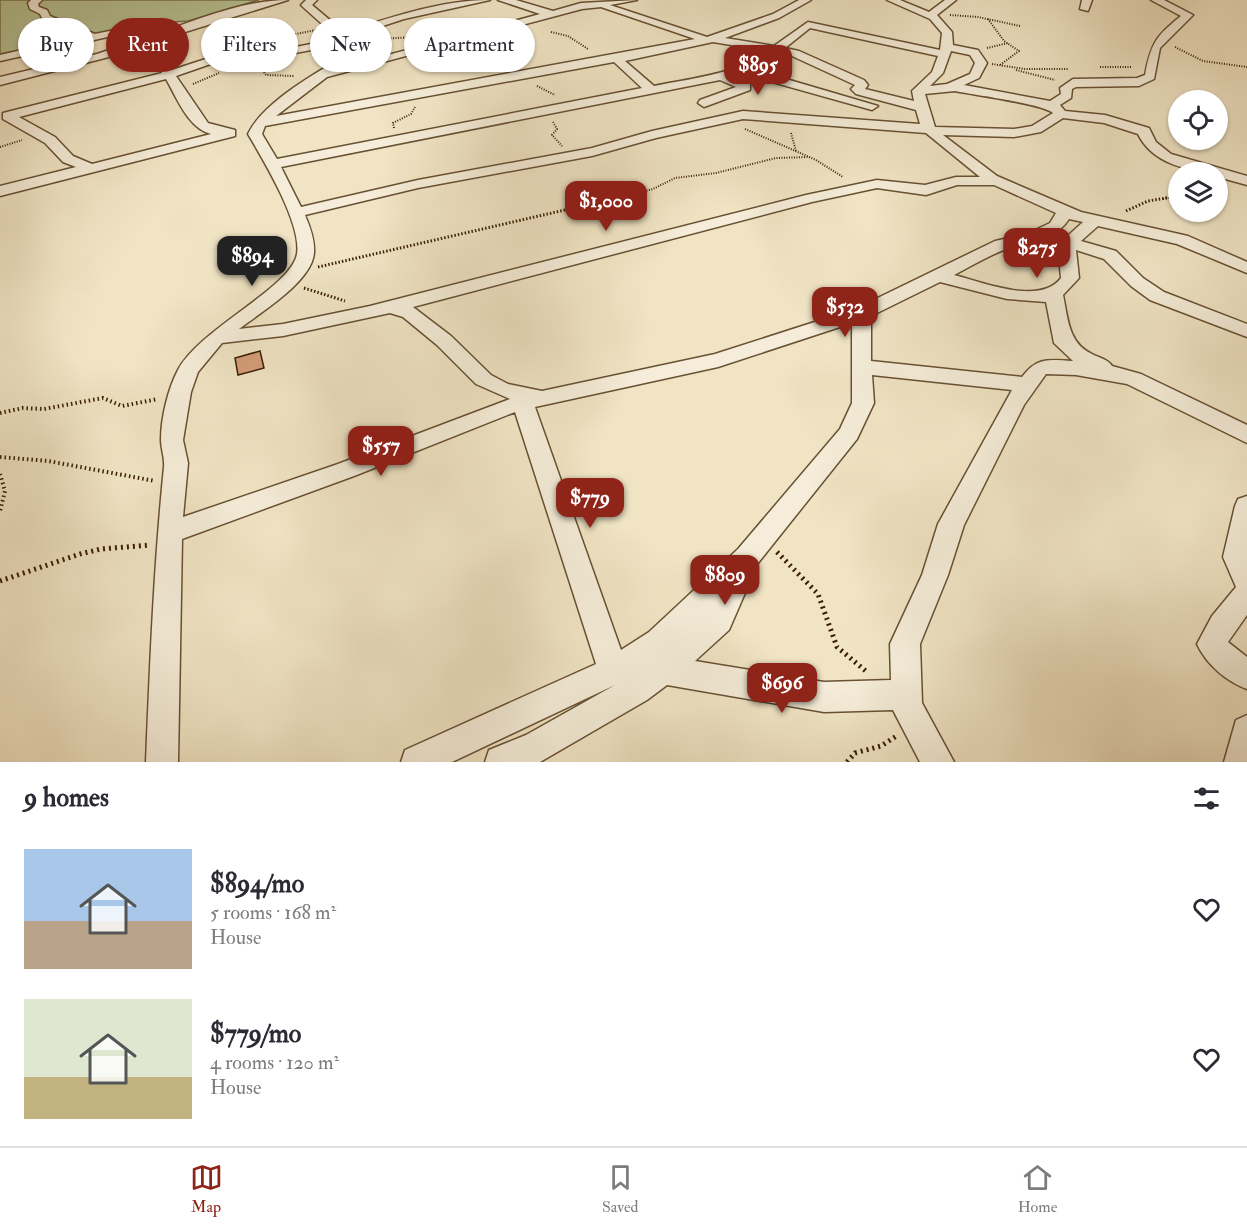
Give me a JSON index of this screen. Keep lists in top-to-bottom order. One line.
{"page":{"chip":["Buy","Rent","Filters","New","Apartment"],"price":["$895","$1,000","$275","$894","$532","$557","$779","$809","$696"],"heading":"9 homes","list":[{"name":"$894/mo","note":"5 rooms · 168 m² · House"},{"name":"$779/mo","note":"4 rooms · 120 m² · House"}],"tabs":["Map","Saved","Home"]}}
